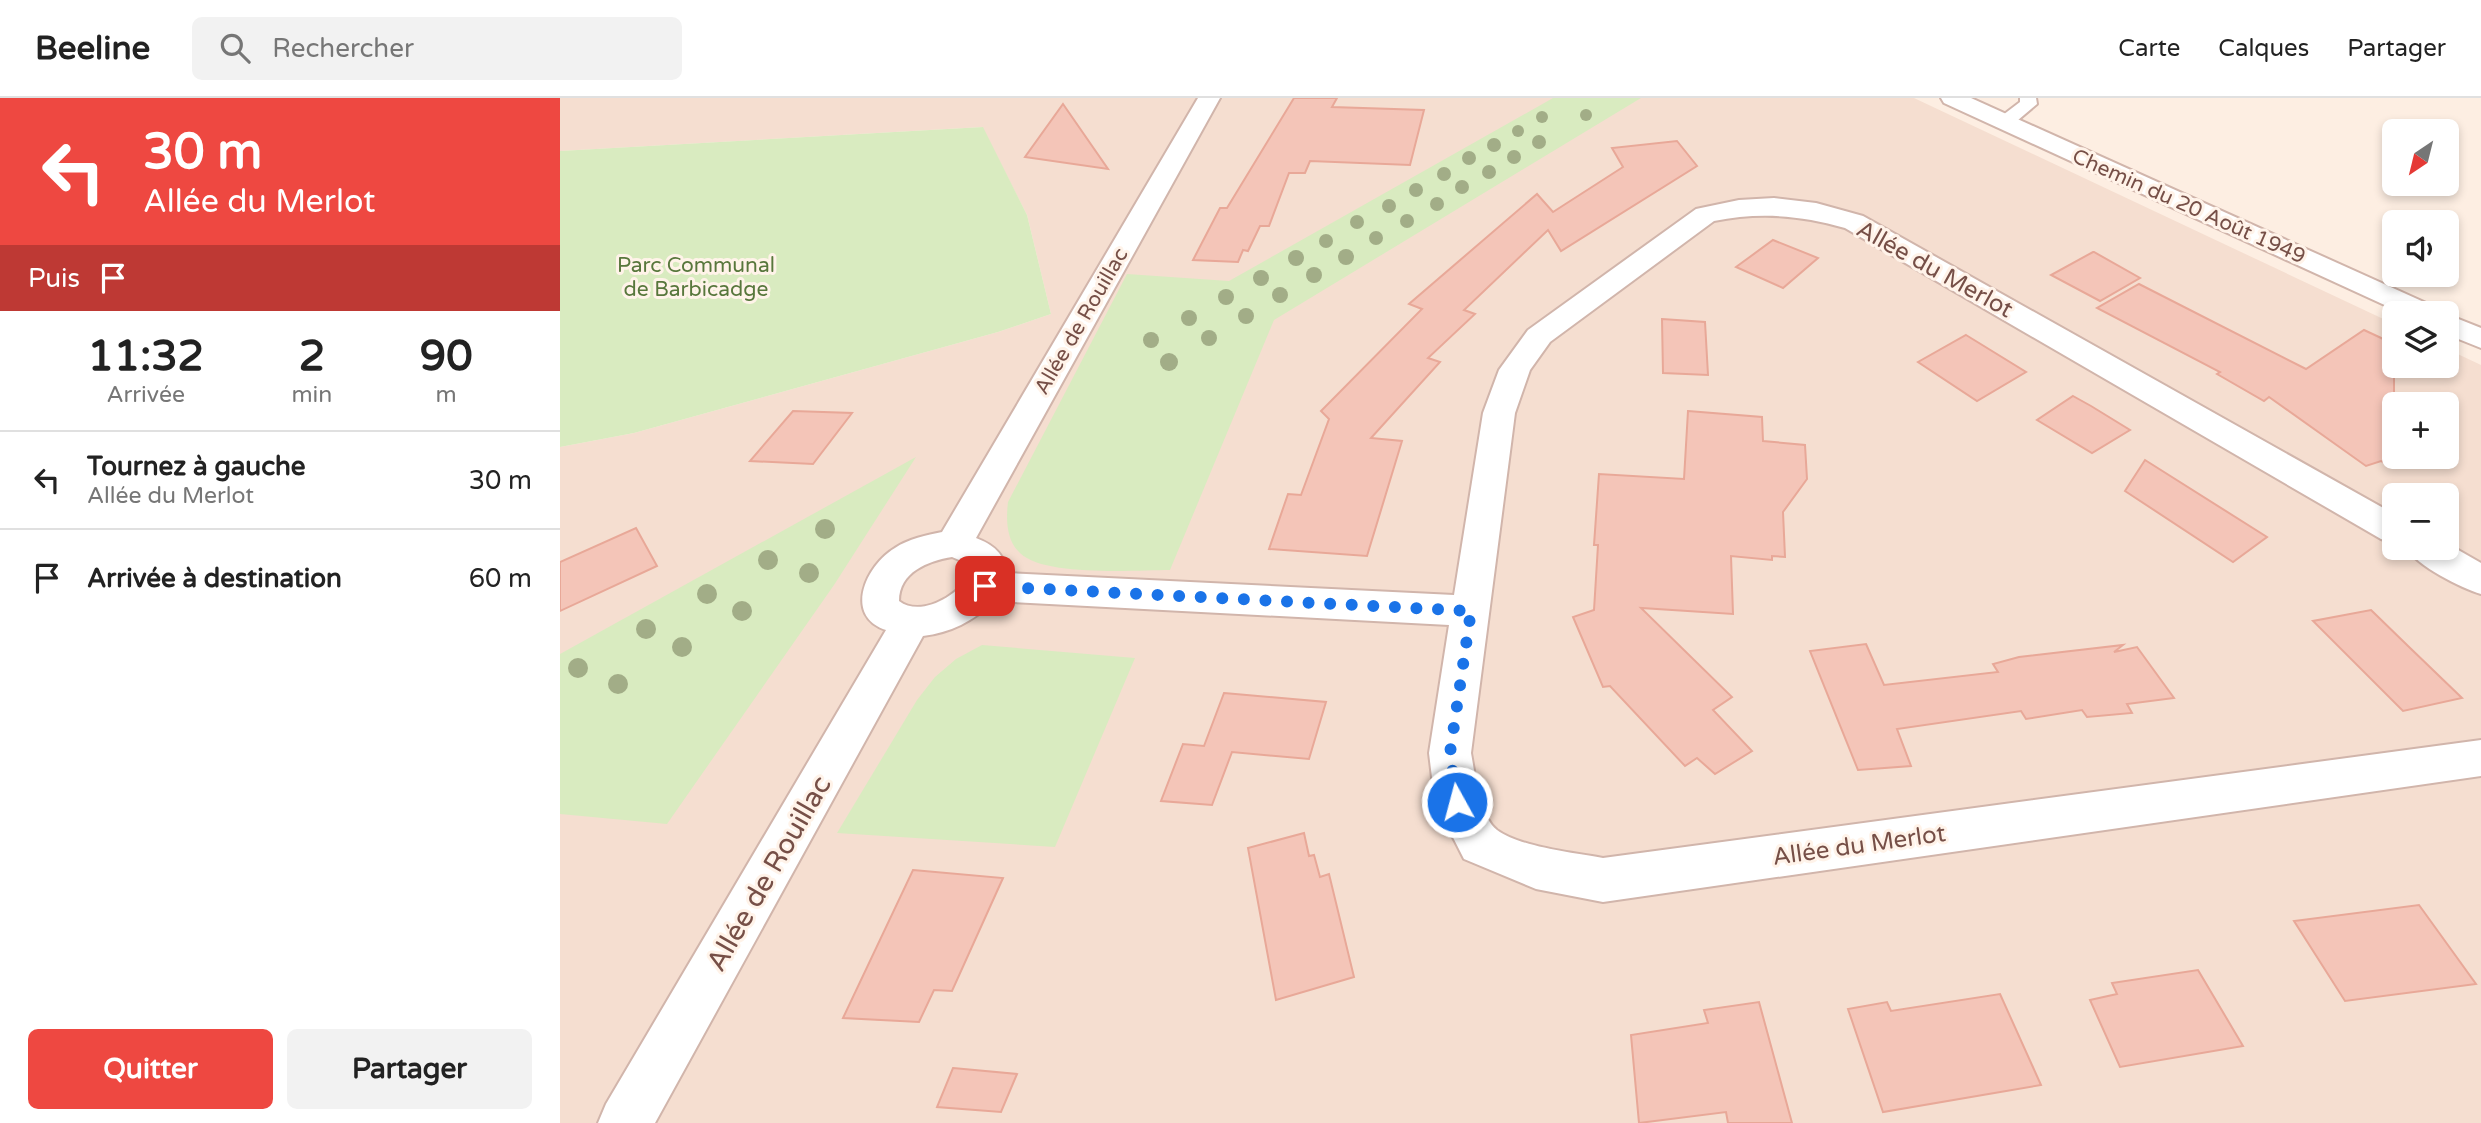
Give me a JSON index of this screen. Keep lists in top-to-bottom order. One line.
{"streets":{"street":["Chemin du 20 Août 1949","Allée du Merlot","Allée de Rouillac"]},"parks":["Parc Communal de Barbicadge"],"north":"bottom left","page":{"header":"Beeline","search":"Rechercher","nav":["Carte","Calques","Partager"],"turn":["30 m","Allée du Merlot"],"map_buttons":["+","−"],"then":"Puis","eta":["11:32","Arrivée","2","min","90","m"],"list":[{"name":"Tournez à gauche","note":"Allée du Merlot","value":"30 m"},{"name":"Arrivée à destination","value":"60 m"}],"buttons":["Quitter","Partager"]}}
